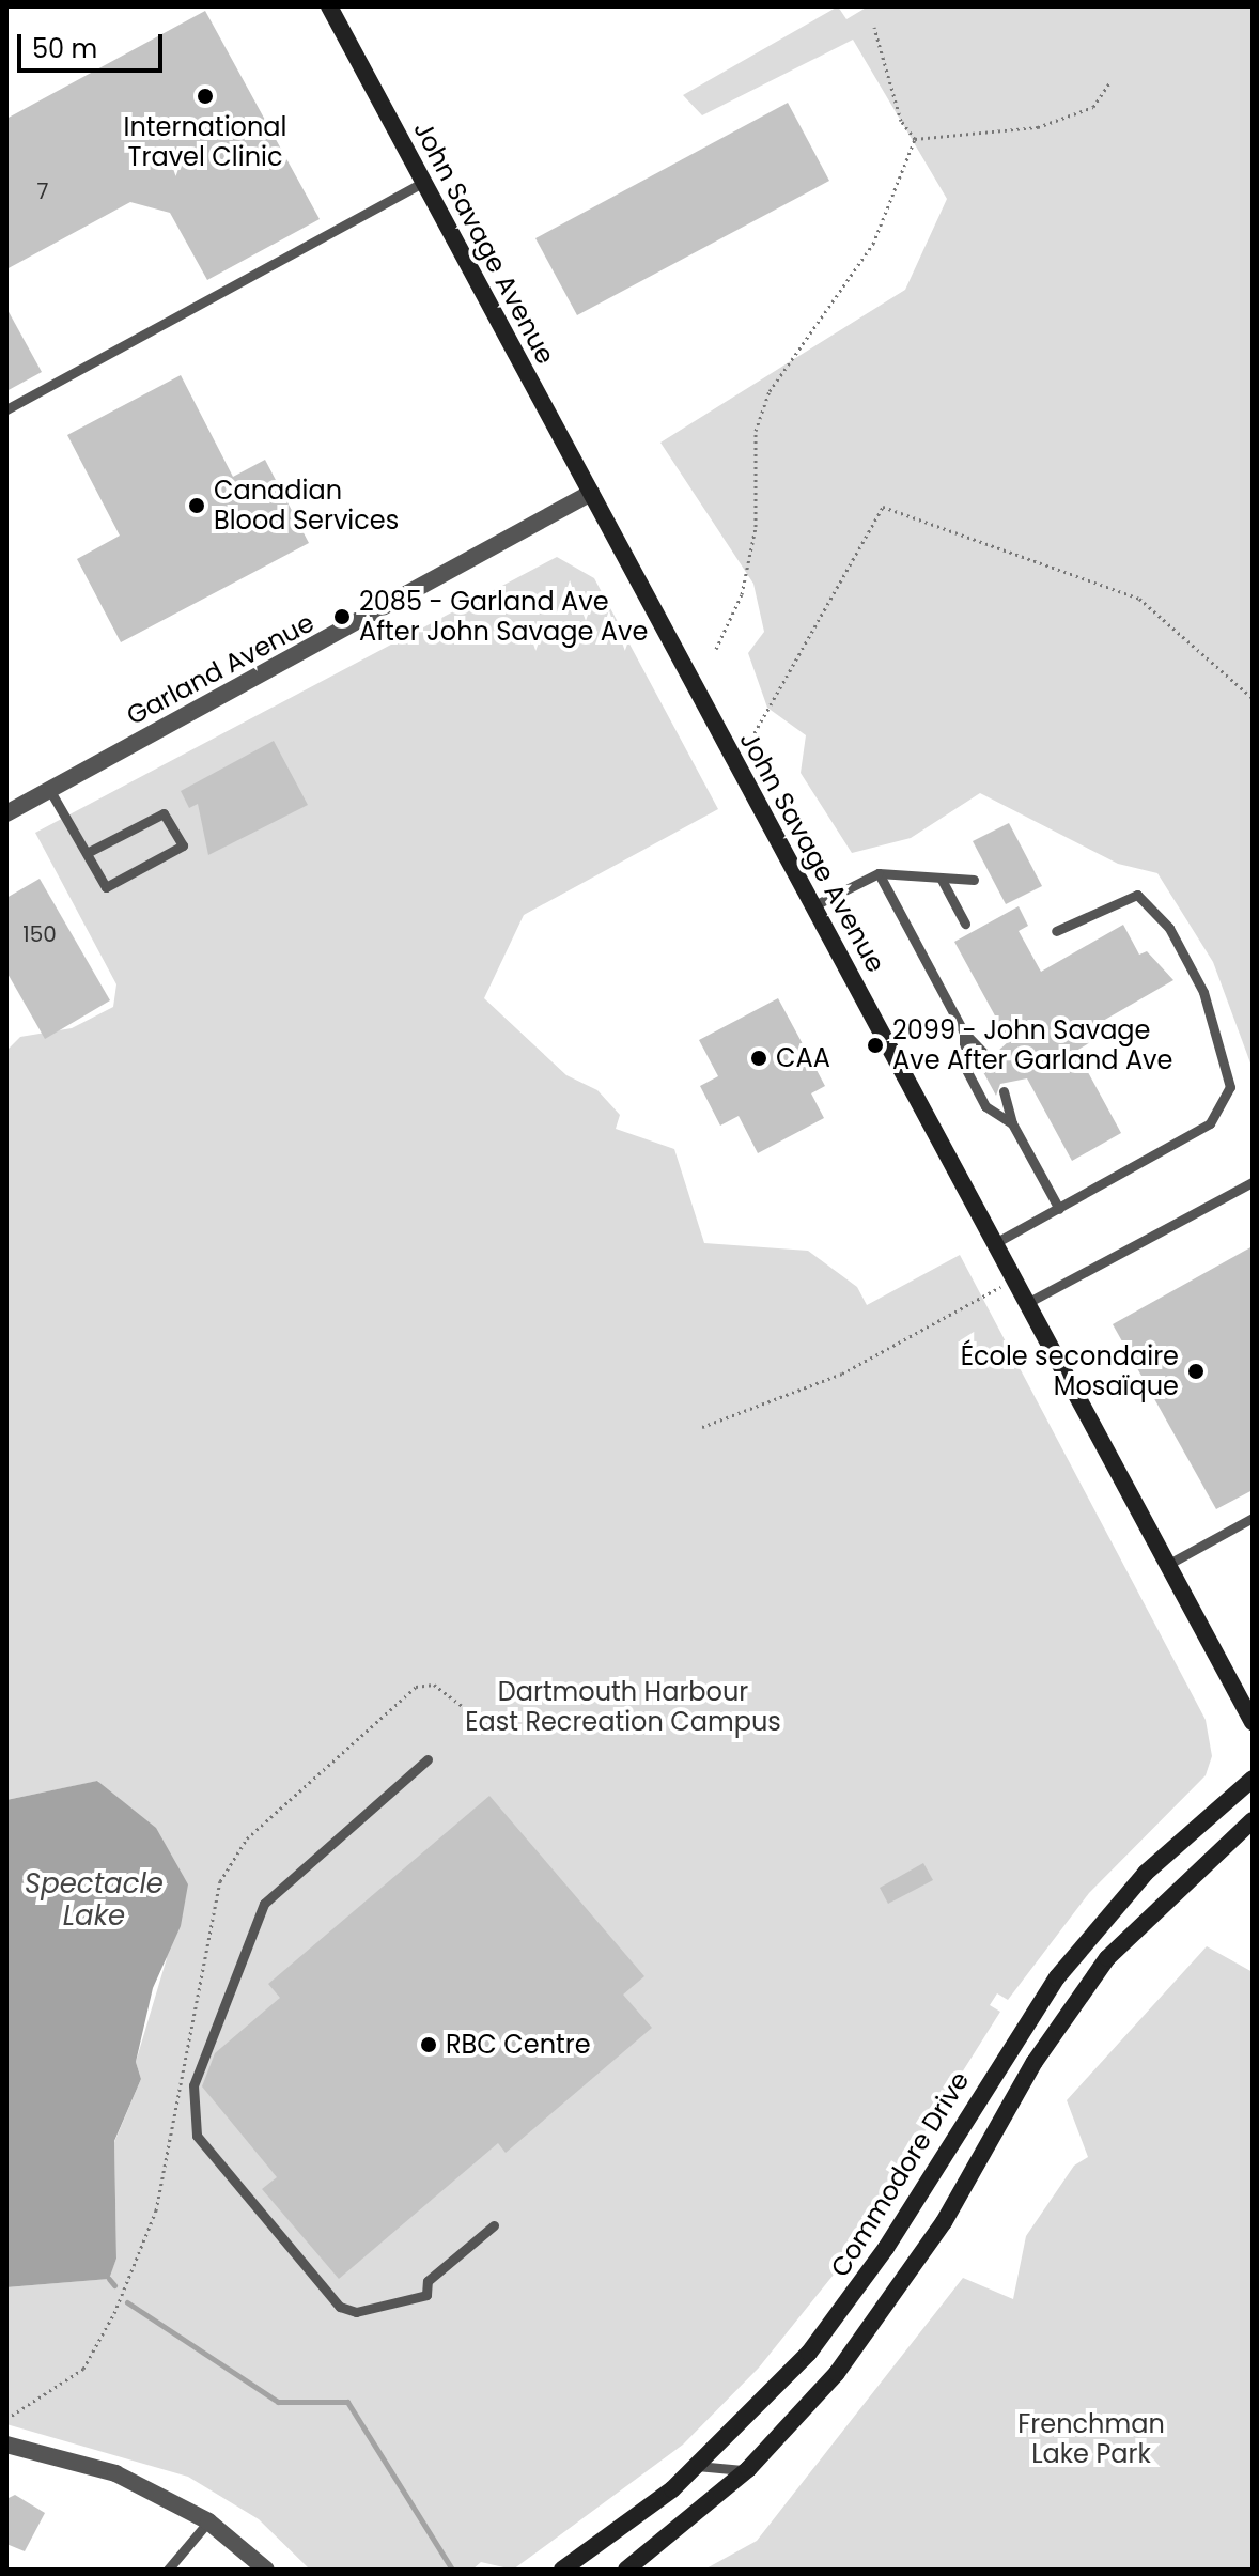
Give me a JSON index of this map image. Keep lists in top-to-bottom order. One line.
{"streets":{"main road":["John Savage Avenue","Commodore Drive"],"street":["Garland Avenue"]},"crossings":[["John Savage Avenue","Garland Avenue"]],"water":["Spectacle Lake"],"parks":["Dartmouth Harbour East Recreation Campus","Frenchman Lake Park"],"places":["International Travel Clinic","Canadian Blood Services","2085 - Garland Ave After John Savage Ave","2099 - John Savage Ave After Garland Ave","CAA","École secondaire Mosaïque","RBC Centre"],"house_numbers":["7","150"],"scale_bar":"50 m"}
